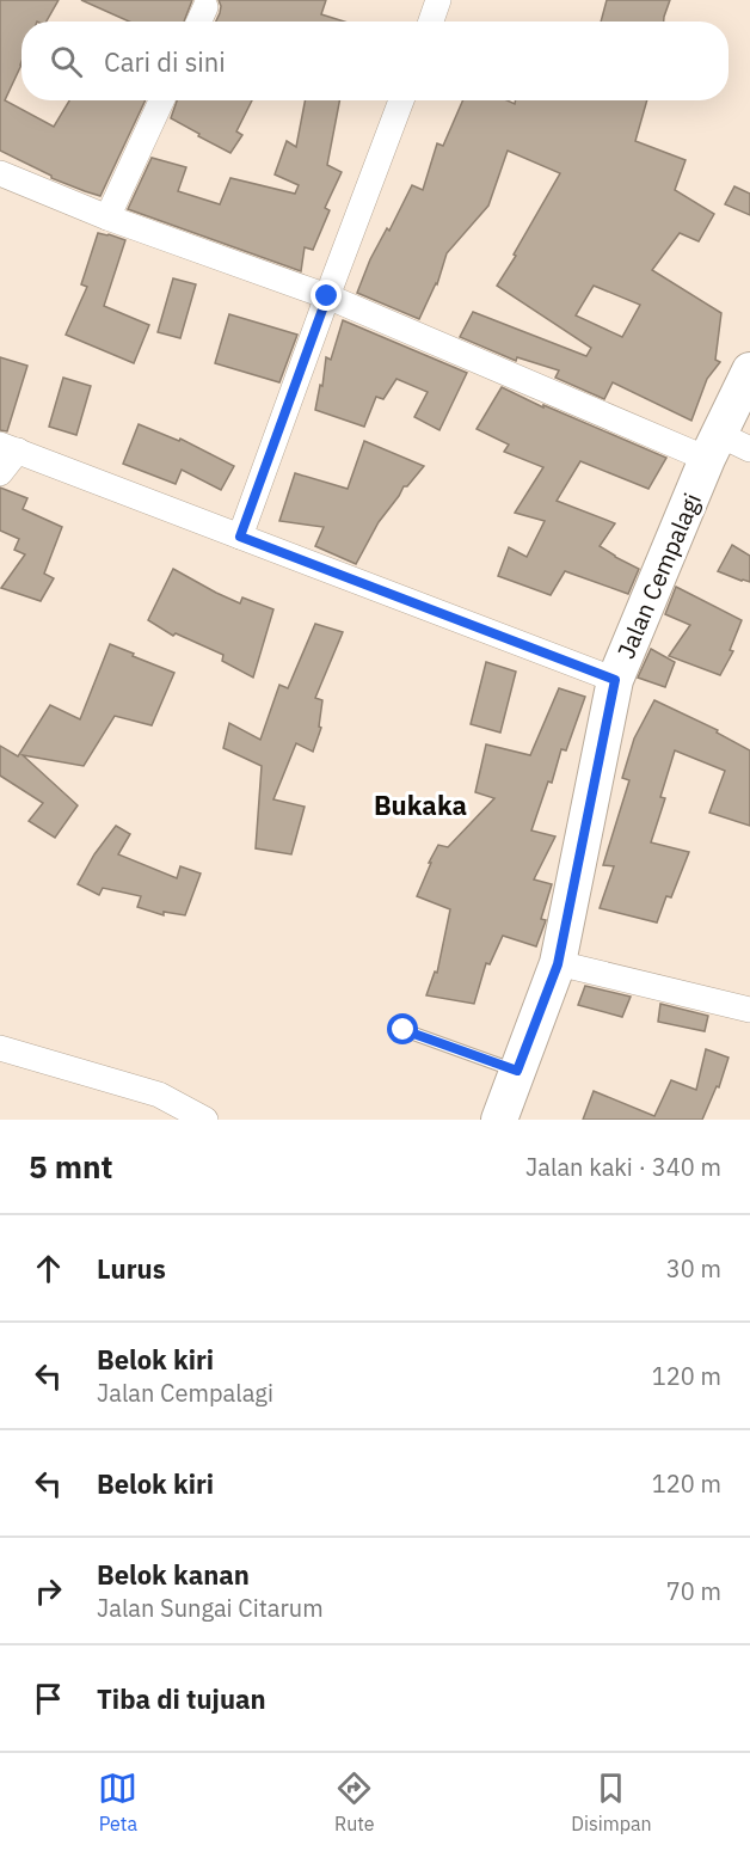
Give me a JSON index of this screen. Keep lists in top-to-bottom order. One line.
{"streets":{"street":["Jalan Cempalagi"]},"districts":["Bukaka"],"page":{"search":"Cari di sini","heading":["5 mnt","Jalan kaki · 340 m"],"list":[["Lurus","30 m"],["Belok kiri","Jalan Cempalagi","120 m"],["Belok kiri","120 m"],["Belok kanan","Jalan Sungai Citarum","70 m"],"Tiba di tujuan"],"nav":["Peta","Rute","Disimpan"]}}
